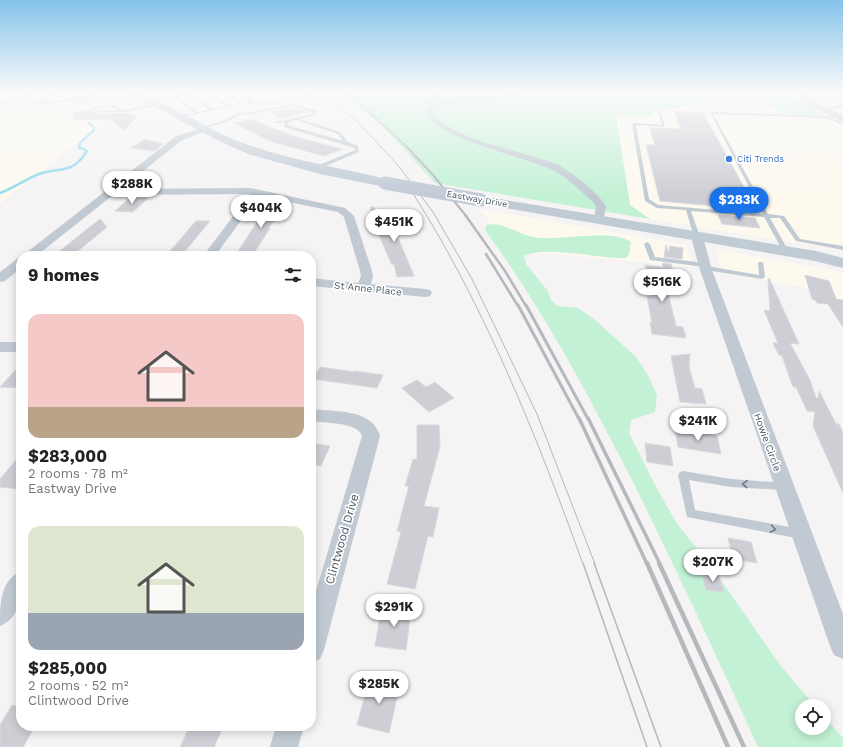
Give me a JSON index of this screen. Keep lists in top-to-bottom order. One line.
{"streets":{"main road":["Eastway Drive"],"street":["St Anne Place","Howie Circle","Clintwood Drive"]},"crossings":[["Eastway Drive","Howie Circle"]],"places":["Citi Trends"],"page":{"price":["$288K","$283K","$404K","$451K","$516K","$241K","$207K","$291K","$285K"],"heading":"9 homes","list":[{"name":"$283,000","note":"2 rooms · 78 m² · Eastway Drive"},{"name":"$285,000","note":"2 rooms · 52 m² · Clintwood Drive"}]}}
